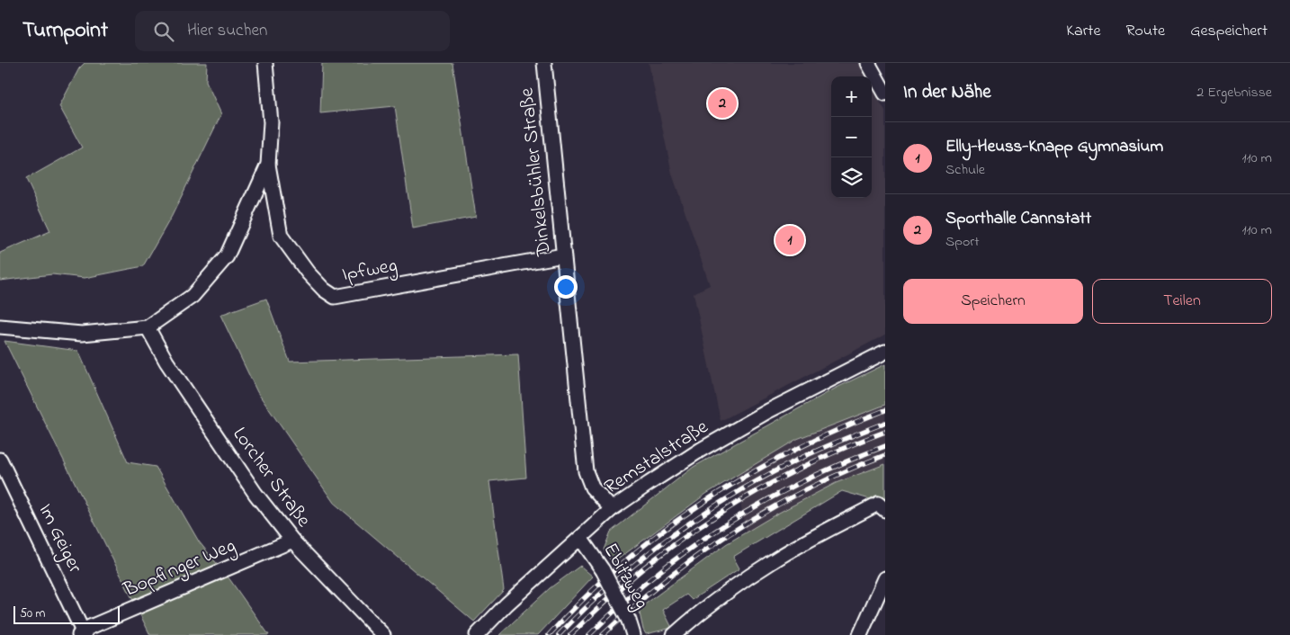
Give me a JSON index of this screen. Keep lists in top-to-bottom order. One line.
{"streets":{"street":["Dinkelsbühler Straße","Ipfweg","Remstalstraße","Lorcher Straße","Im Geiger","Bopfinger Weg","Ebitzweg"]},"crossings":[["Dinkelsbühler Straße","Ipfweg"],["Dinkelsbühler Straße","Remstalstraße"],["Remstalstraße","Ebitzweg"],["Lorcher Straße","Bopfinger Weg"],["Im Geiger","Bopfinger Weg"]],"scale_bar":"50 m","page":{"header":"Turnpoint","search":"Hier suchen","nav":["Karte","Route","Gespeichert"],"heading":["In der Nähe","2 Ergebnisse"],"map_buttons":["+","−"],"pins":["2","1"],"list":[{"mark":"1","name":"Elly-Heuss-Knapp Gymnasium","note":"Schule","value":"110 m"},{"mark":"2","name":"Sporthalle Cannstatt","note":"Sport","value":"110 m"}],"buttons":["Speichern","Teilen"],"scale":"50 m"}}
